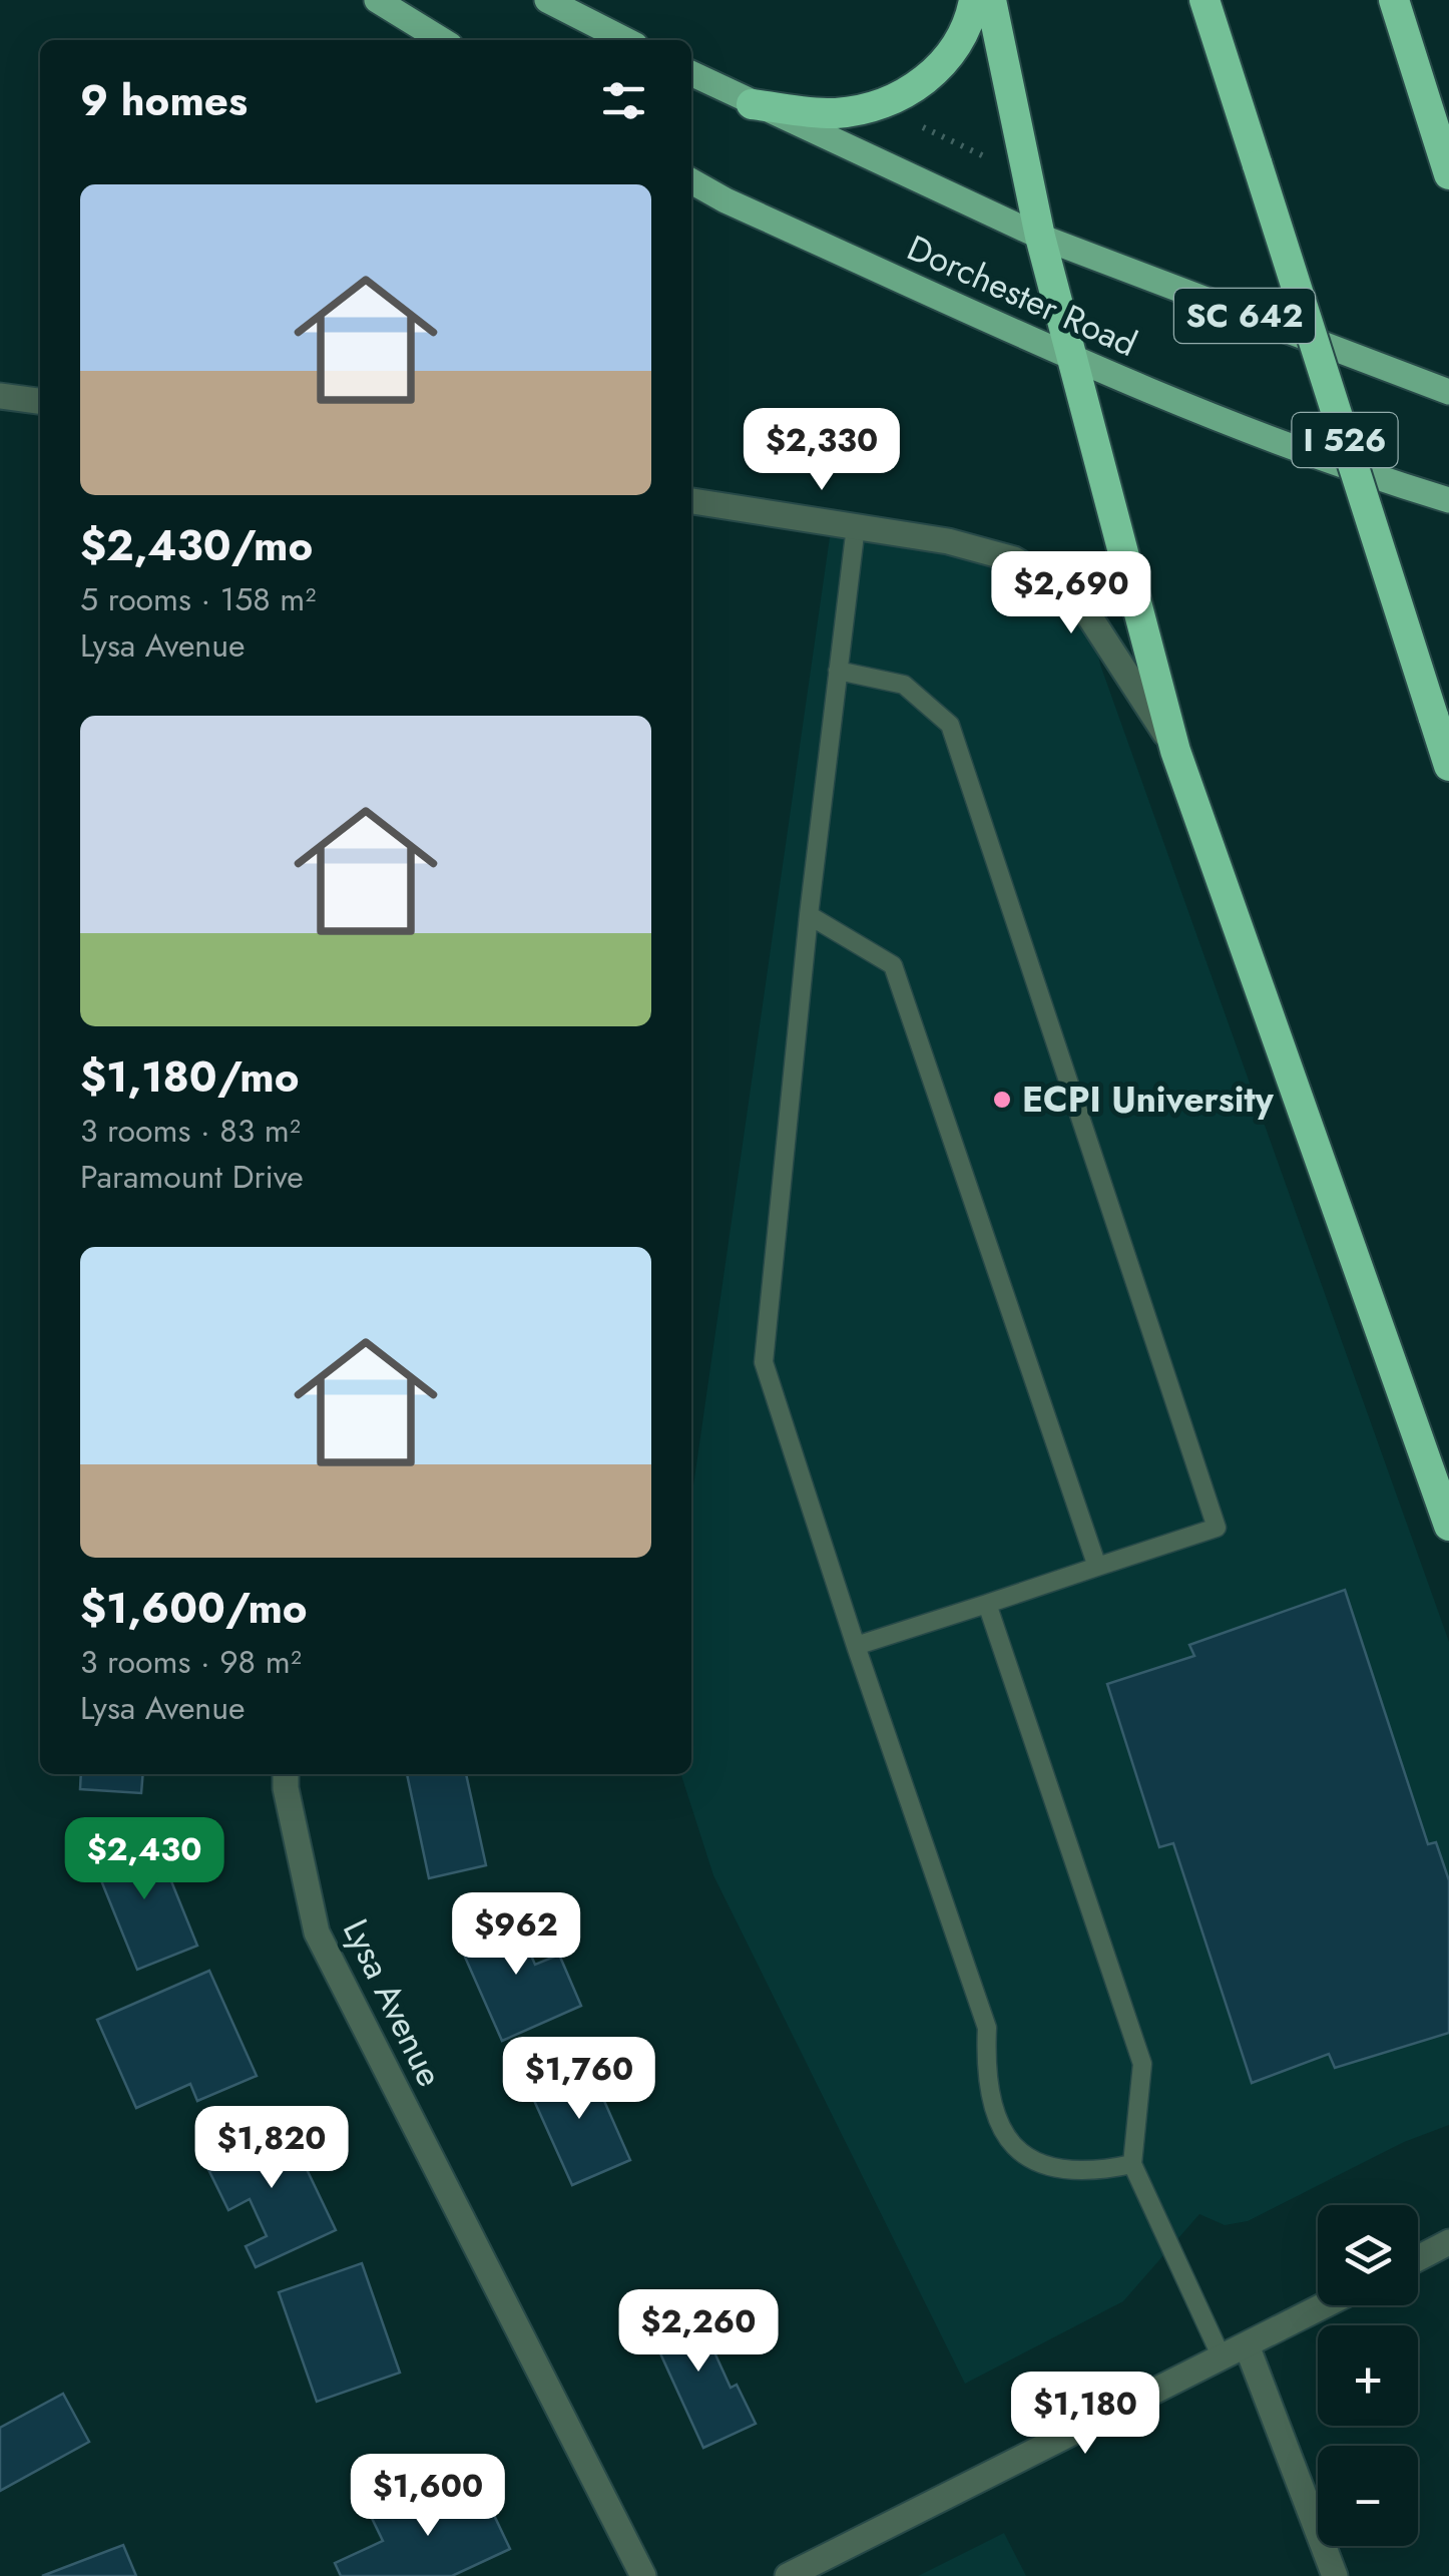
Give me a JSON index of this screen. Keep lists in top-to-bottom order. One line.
{"streets":{"highway":["I 526"],"main road":["Dorchester Road","SC 642"],"street":["Lysa Avenue"]},"places":["ECPI University"],"page":{"heading":"9 homes","list":[{"name":"$2,430/mo","note":"5 rooms · 158 m² · Lysa Avenue"},{"name":"$1,180/mo","note":"3 rooms · 83 m² · Paramount Drive"},{"name":"$1,600/mo","note":"3 rooms · 98 m² · Lysa Avenue"}],"price":["$2,330","$2,690","$2,430","$962","$1,760","$1,820","$2,260","$1,180","$1,600"],"map_buttons":["+","−"]}}
